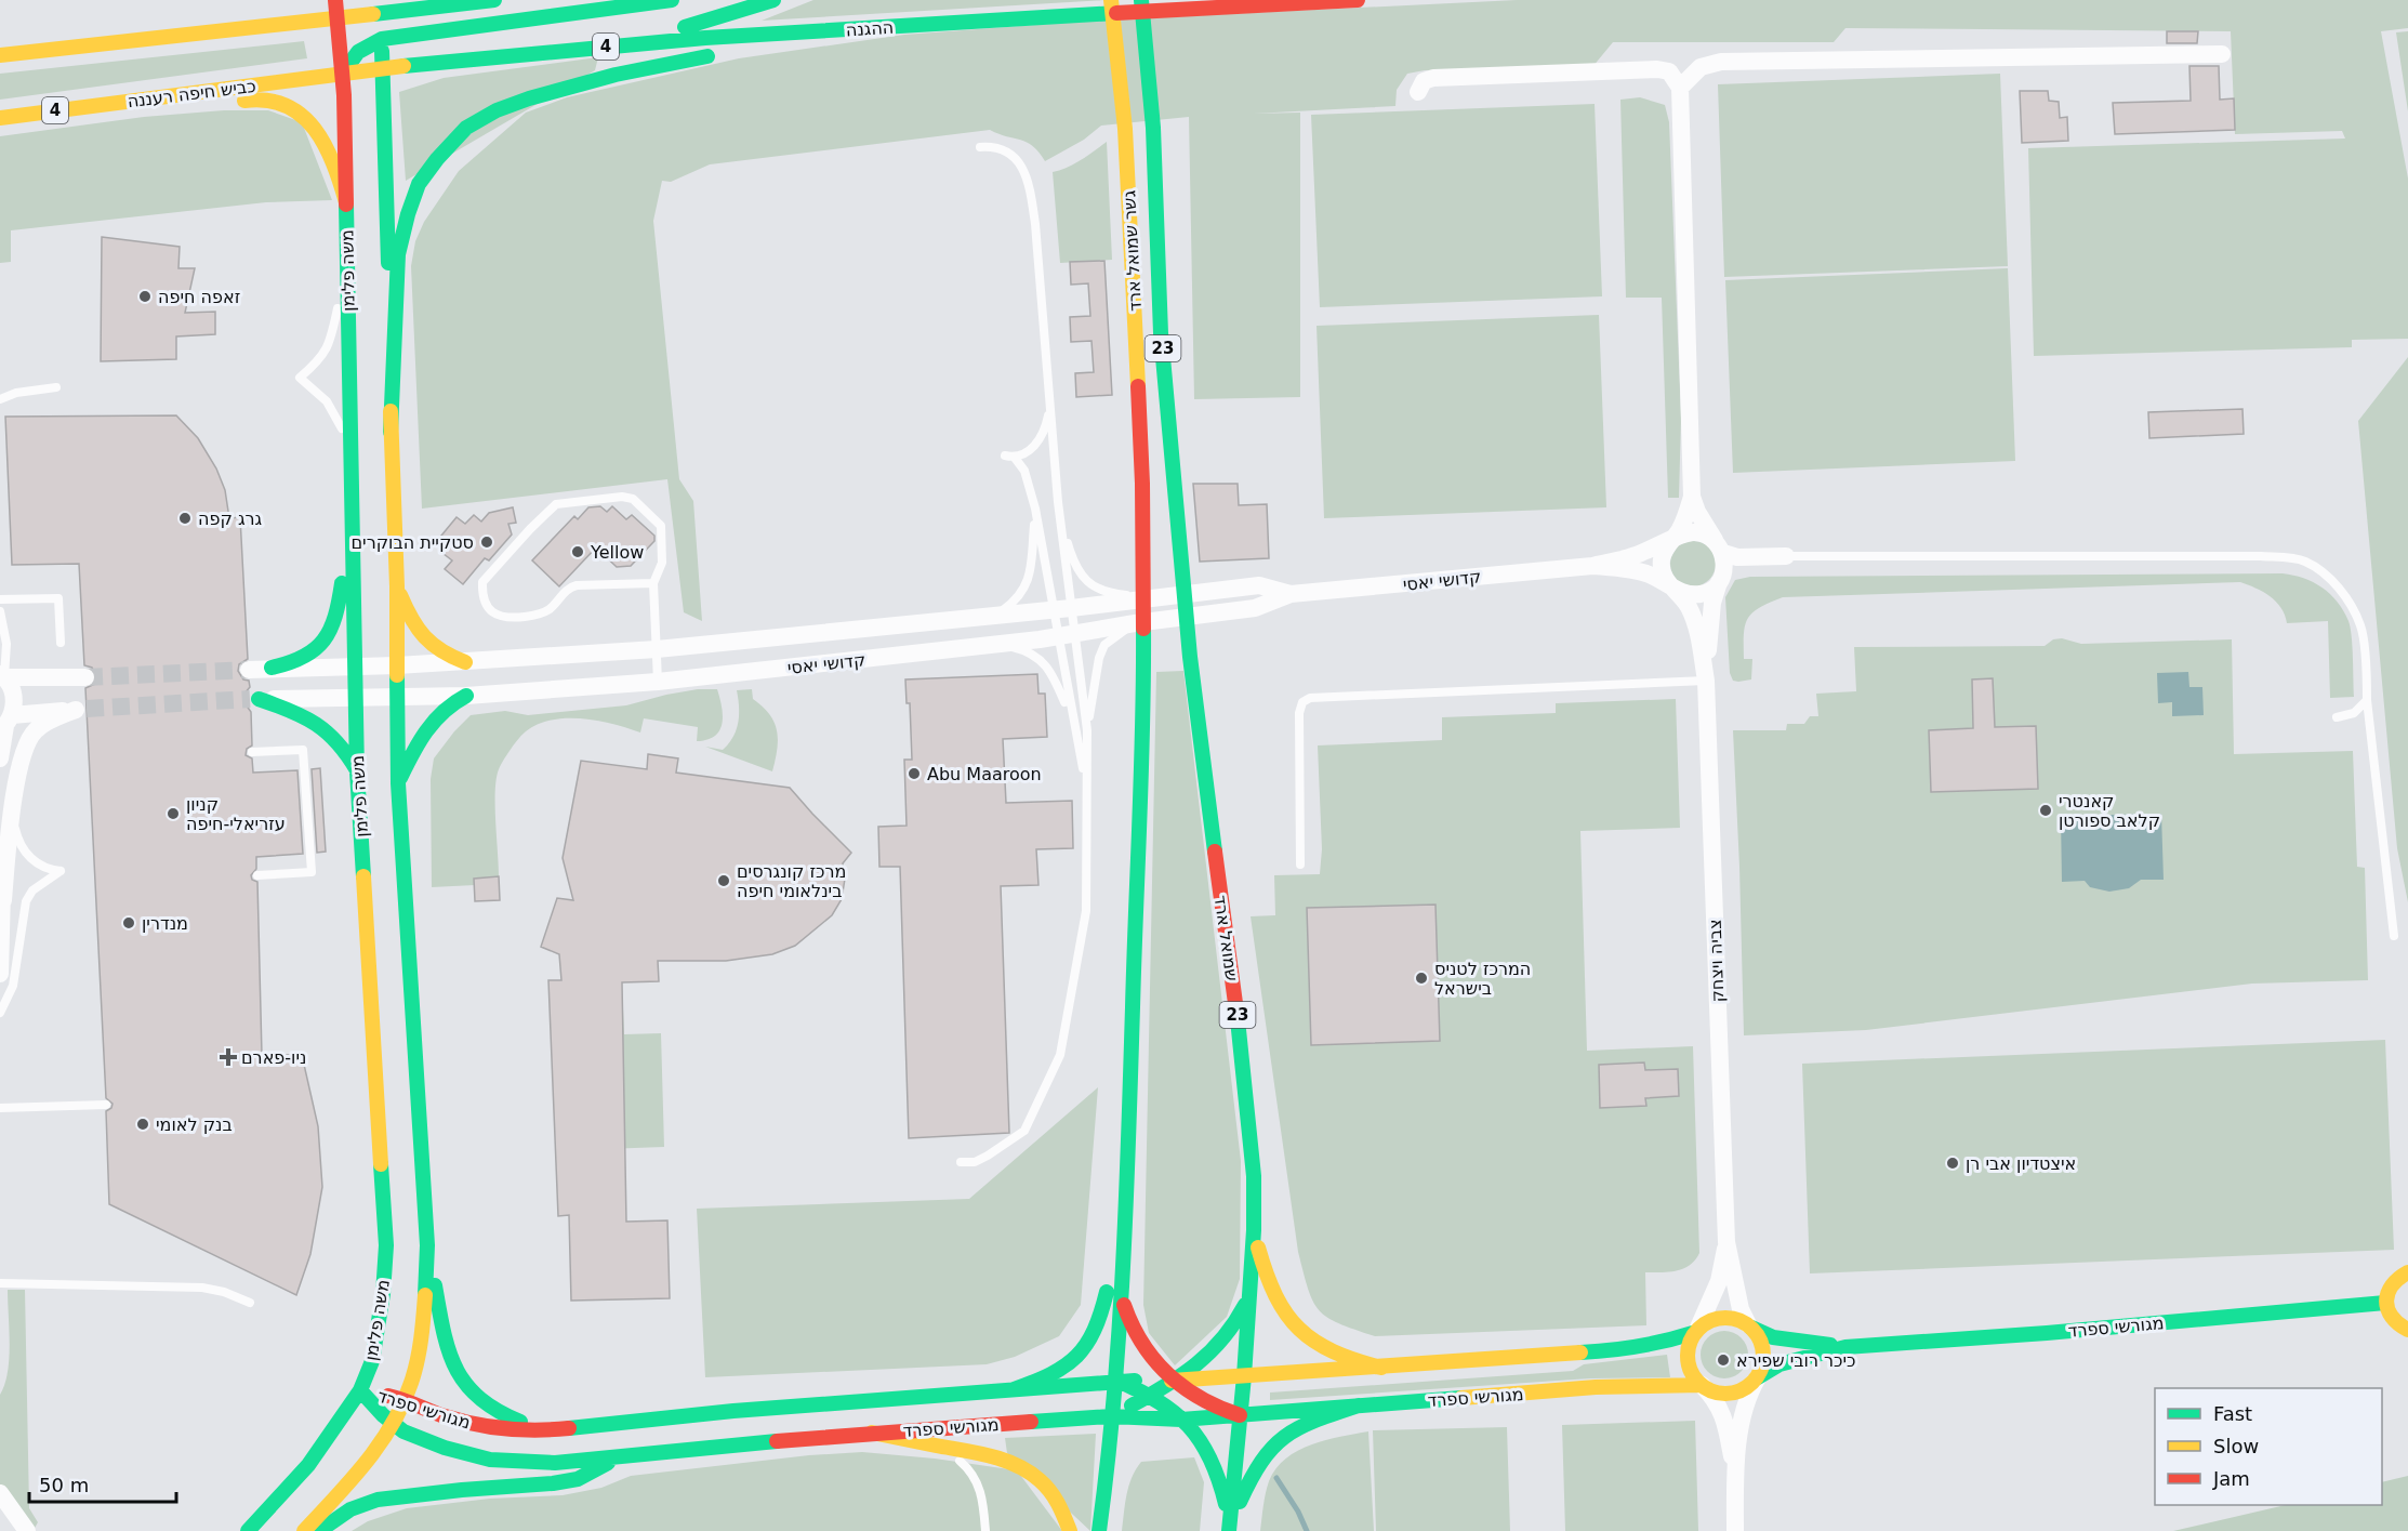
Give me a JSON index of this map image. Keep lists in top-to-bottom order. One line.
{"streets":{"main road":["ההגנה","4","כביש חיפה רעננה","גשר שמואל ארד","משה פלימן","23","שמואל ארד","מגורשי ספרד"],"street":["קדושי יאסי","צביה ויצחק"]},"crossings":[["ההגנה","כביש חיפה רעננה"],["כביש חיפה רעננה","משה פלימן"],["גשר שמואל ארד","23"],["גשר שמואל ארד","שמואל ארד"],["משה פלימן","קדושי יאסי"],["משה פלימן","מגורשי ספרד"],["23","שמואל ארד"],["23","מגורשי ספרד"],["קדושי יאסי","צביה ויצחק"],["שמואל ארד","מגורשי ספרד"],["צביה ויצחק","מגורשי ספרד"]],"places":{"other":["זאפה חיפה","גרג קפה","סטקיית הבוקרים","Yellow","Abu Maaroon","קאנטרי קלאב ספורטן","קניון עזריאלי-חיפה","מרכז קונגרסים בינלאומי חיפה","מנדרין","המרכז לטניס בישראל","בנק לאומי","איצטדיון אבי רן","כיכר רובי שפירא"],"health":["ניו-פארם"]},"legend":["Fast","Slow","Jam"],"scale_bar":"50 m"}
